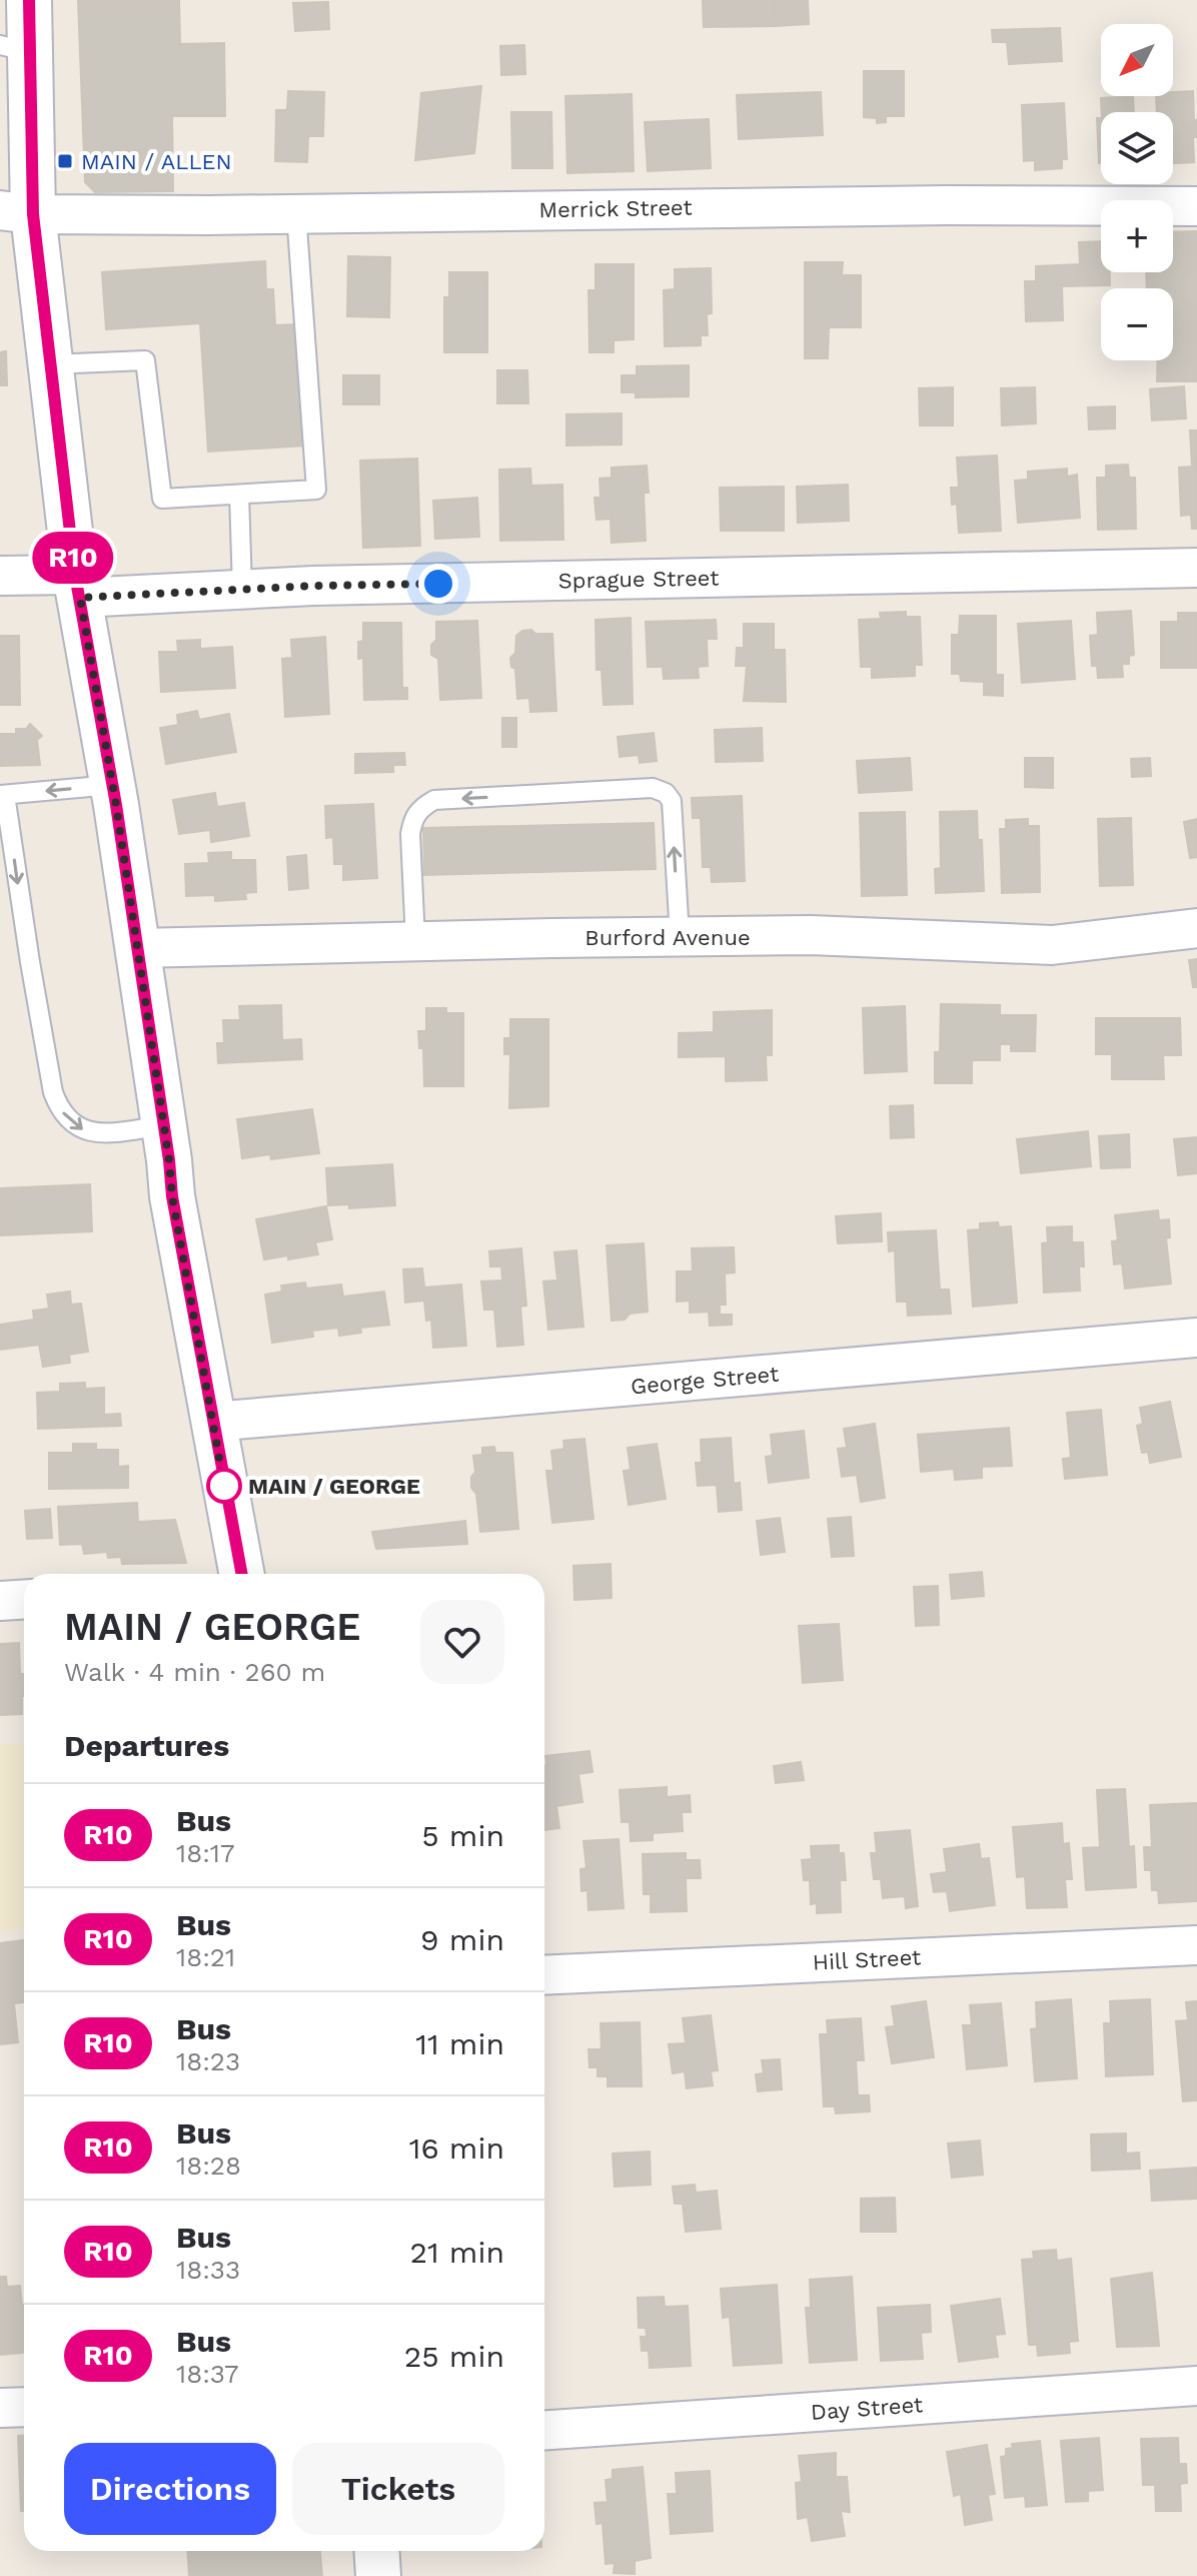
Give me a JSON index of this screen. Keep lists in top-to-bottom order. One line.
{"streets":{"street":["Merrick Street","Sprague Street","Burford Avenue","George Street","Hill Street","Day Street"]},"places":{"transit":["MAIN / ALLEN"],"other":["MAIN / GEORGE"]},"lines":["bus line R10"],"north":"bottom left","page":{"on_map":"R10","map_buttons":["+","−"],"heading":[["MAIN / GEORGE","Walk · 4 min · 260 m"],"Departures"],"list":[{"mark":"R10","name":"Bus","note":"18:17","value":"5 min"},{"mark":"R10","name":"Bus","note":"18:21","value":"9 min"},{"mark":"R10","name":"Bus","note":"18:23","value":"11 min"},{"mark":"R10","name":"Bus","note":"18:28","value":"16 min"},{"mark":"R10","name":"Bus","note":"18:33","value":"21 min"},{"mark":"R10","name":"Bus","note":"18:37","value":"25 min"}],"buttons":["Directions","Tickets"]}}
